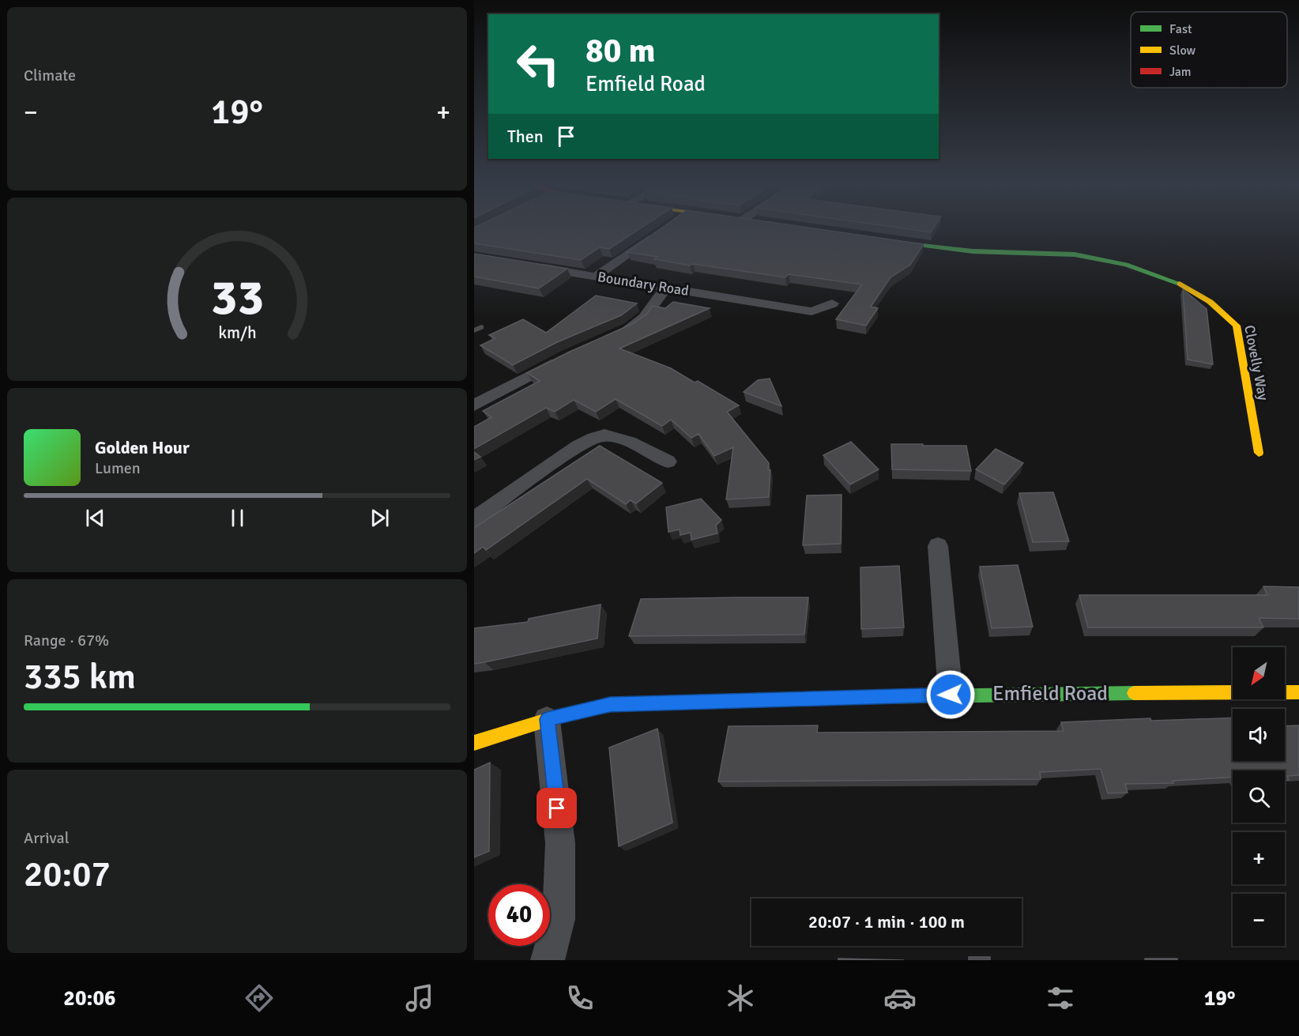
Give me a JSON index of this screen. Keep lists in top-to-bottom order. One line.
{"streets":{"street":["Boundary Road","Clovelly Way","Emfield Road"]},"legend":["Fast","Slow","Jam"],"north":"bottom left","page":{"tile":["Climate",["Range · 67%","335 km"],["Arrival","20:07"]],"turn":["80 m","Emfield Road"],"heat":["−","19°","+"],"then":"Then","song":["Golden Hour","Lumen"],"map_buttons":["+","−"],"limit":"40","trip":"20:07 · 1 min · 100 m","tabs":["20:06","19°"],"gauge":["33","km/h"]}}
